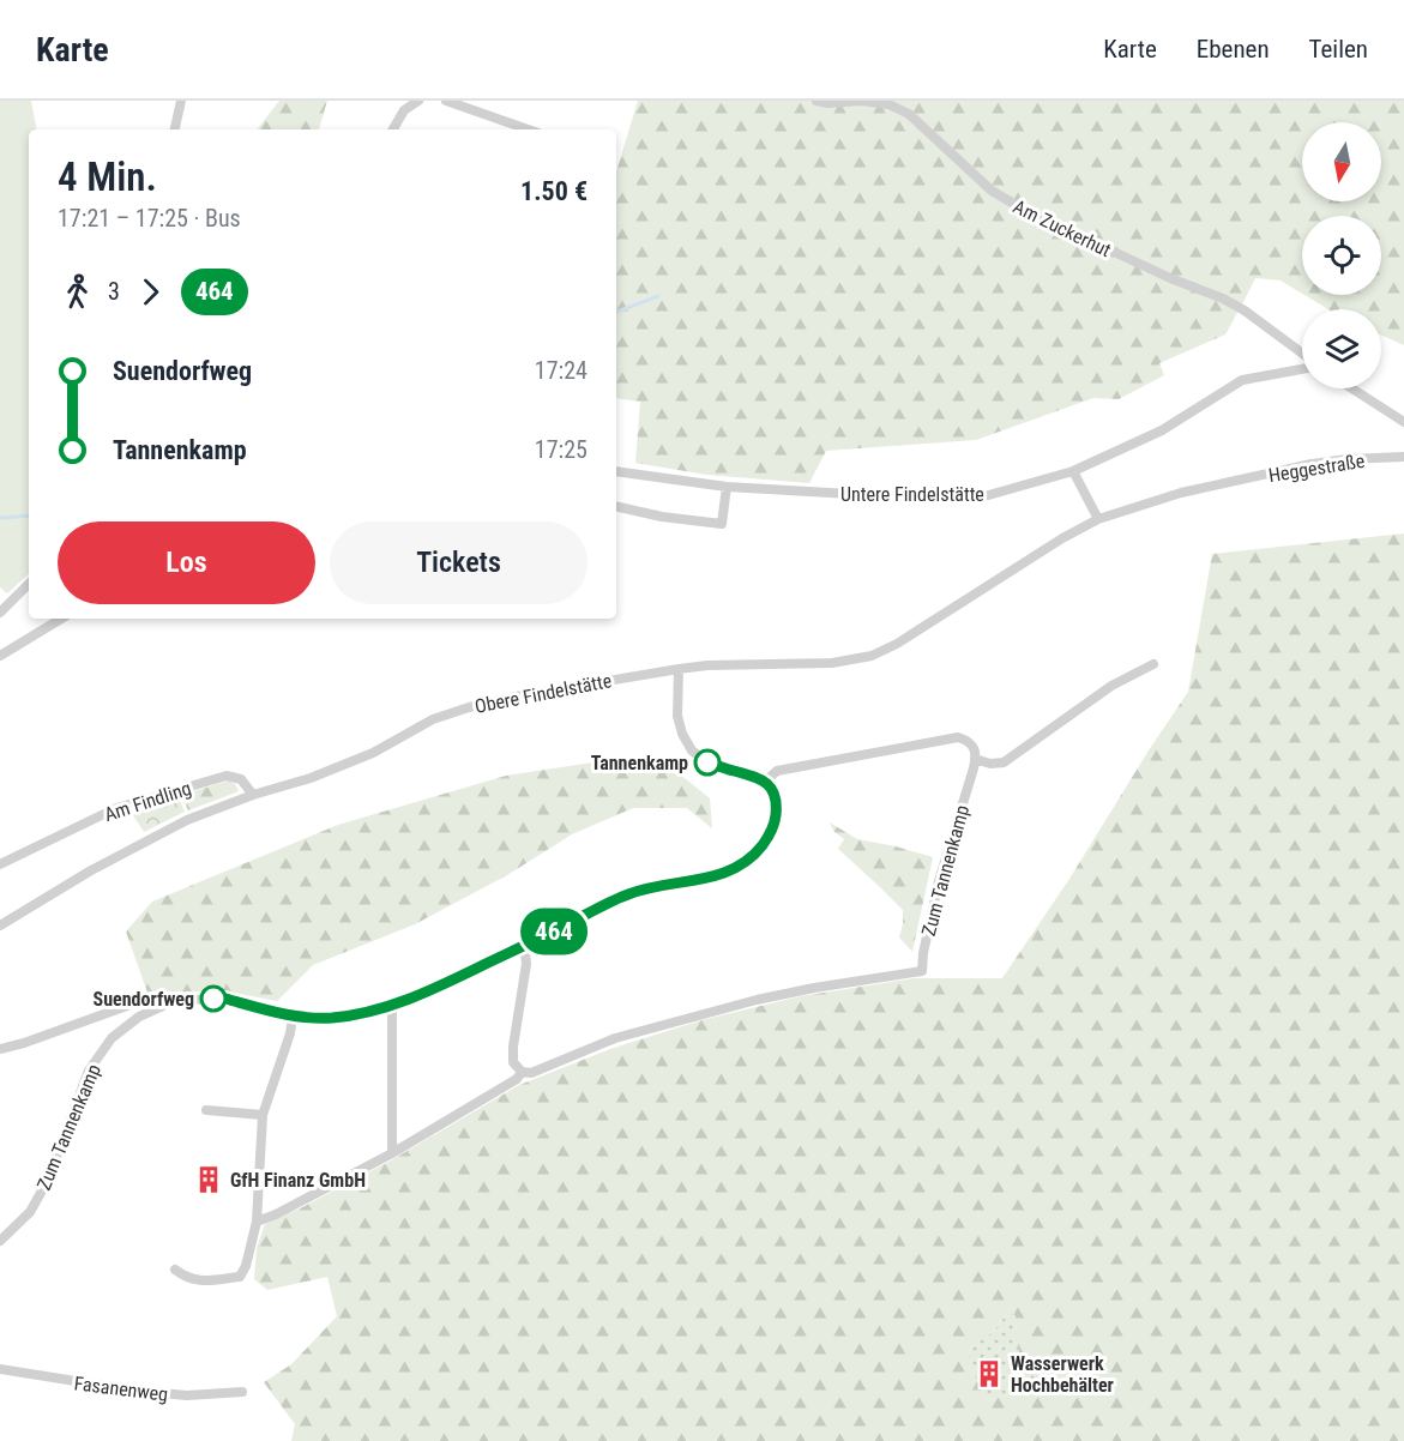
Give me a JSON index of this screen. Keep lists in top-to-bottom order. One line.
{"streets":{"street":["Am Zuckerhut","Heggestraße","Untere Findelstätte","Obere Findelstätte","Am Findling","Zum Tannenkamp","Fasanenweg"]},"crossings":[["Heggestraße","Obere Findelstätte"],["Obere Findelstätte","Am Findling"]],"places":{"other":["Tannenkamp","Suendorfweg"],"building":["GfH Finanz GmbH","Wasserwerk Hochbehälter"]},"lines":["bus line 464"],"north":"bottom","page":{"header":"Karte","nav":["Karte","Ebenen","Teilen"],"on_map":"464","heading":["4 Min.","17:21 – 17:25 · Bus","1.50 €"],"legs":["3","464"],"list":[{"name":"Suendorfweg","value":"17:24"},{"name":"Tannenkamp","value":"17:25"}],"buttons":["Los","Tickets"]}}
